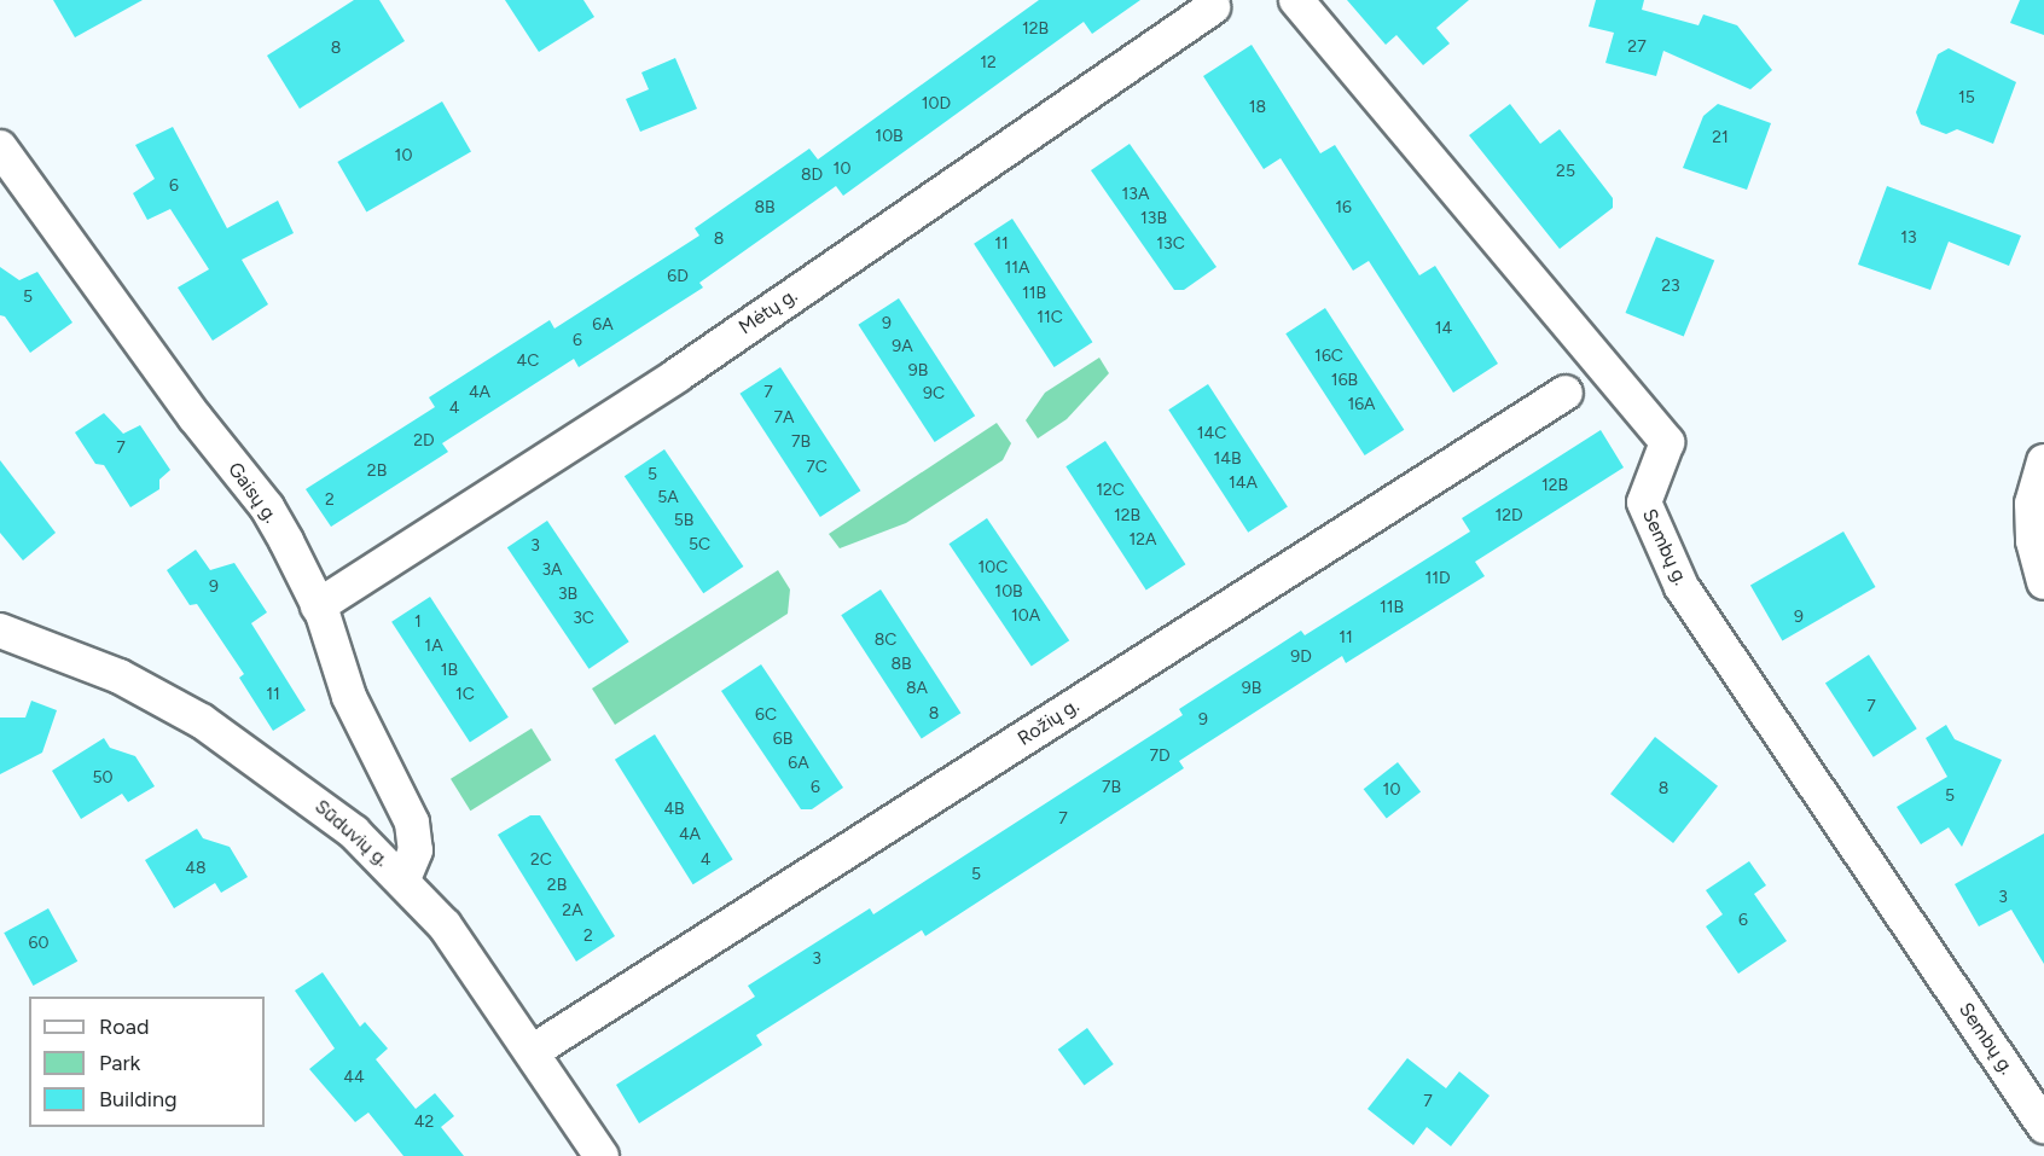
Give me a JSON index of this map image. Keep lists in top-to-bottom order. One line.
{"streets":{"street":["Mėtų g.","Gaisų g.","Sembų g.","Rožių g.","Sūduvių g."]},"crossings":[["Mėtų g.","Gaisų g."],["Gaisų g.","Sūduvių g."],["Rožių g.","Sūduvių g."]],"house_numbers":["12B","27","8","12","15","10D","18","10B","21","10","10","25","8D","6","13A","8B","16","13B","13","8","11","13C","11A","6D","23","11B","5","11C","9","6A","14","6","9A","16C","4C","9B","16B","4A","7","9C","16A","4","7A","14C","2D","7B","7","14B","7C","2B","5","14A","12B","12C","5A","2","12B","12D","5B","12A","5C","3","10C","3A","11D","9","10B","3B","11B","10A","9","3C","1","11","8C","1A","9D","8B","1B","8A","9B","11","1C","7","8","6C","9","6B","7D","6A","50","6","7B","8","10","5","4B","7","4A","2C","4","48","5","2B","3","2A","6","2","60","3","44","7","42"],"legend":["Road","Park","Building"]}
